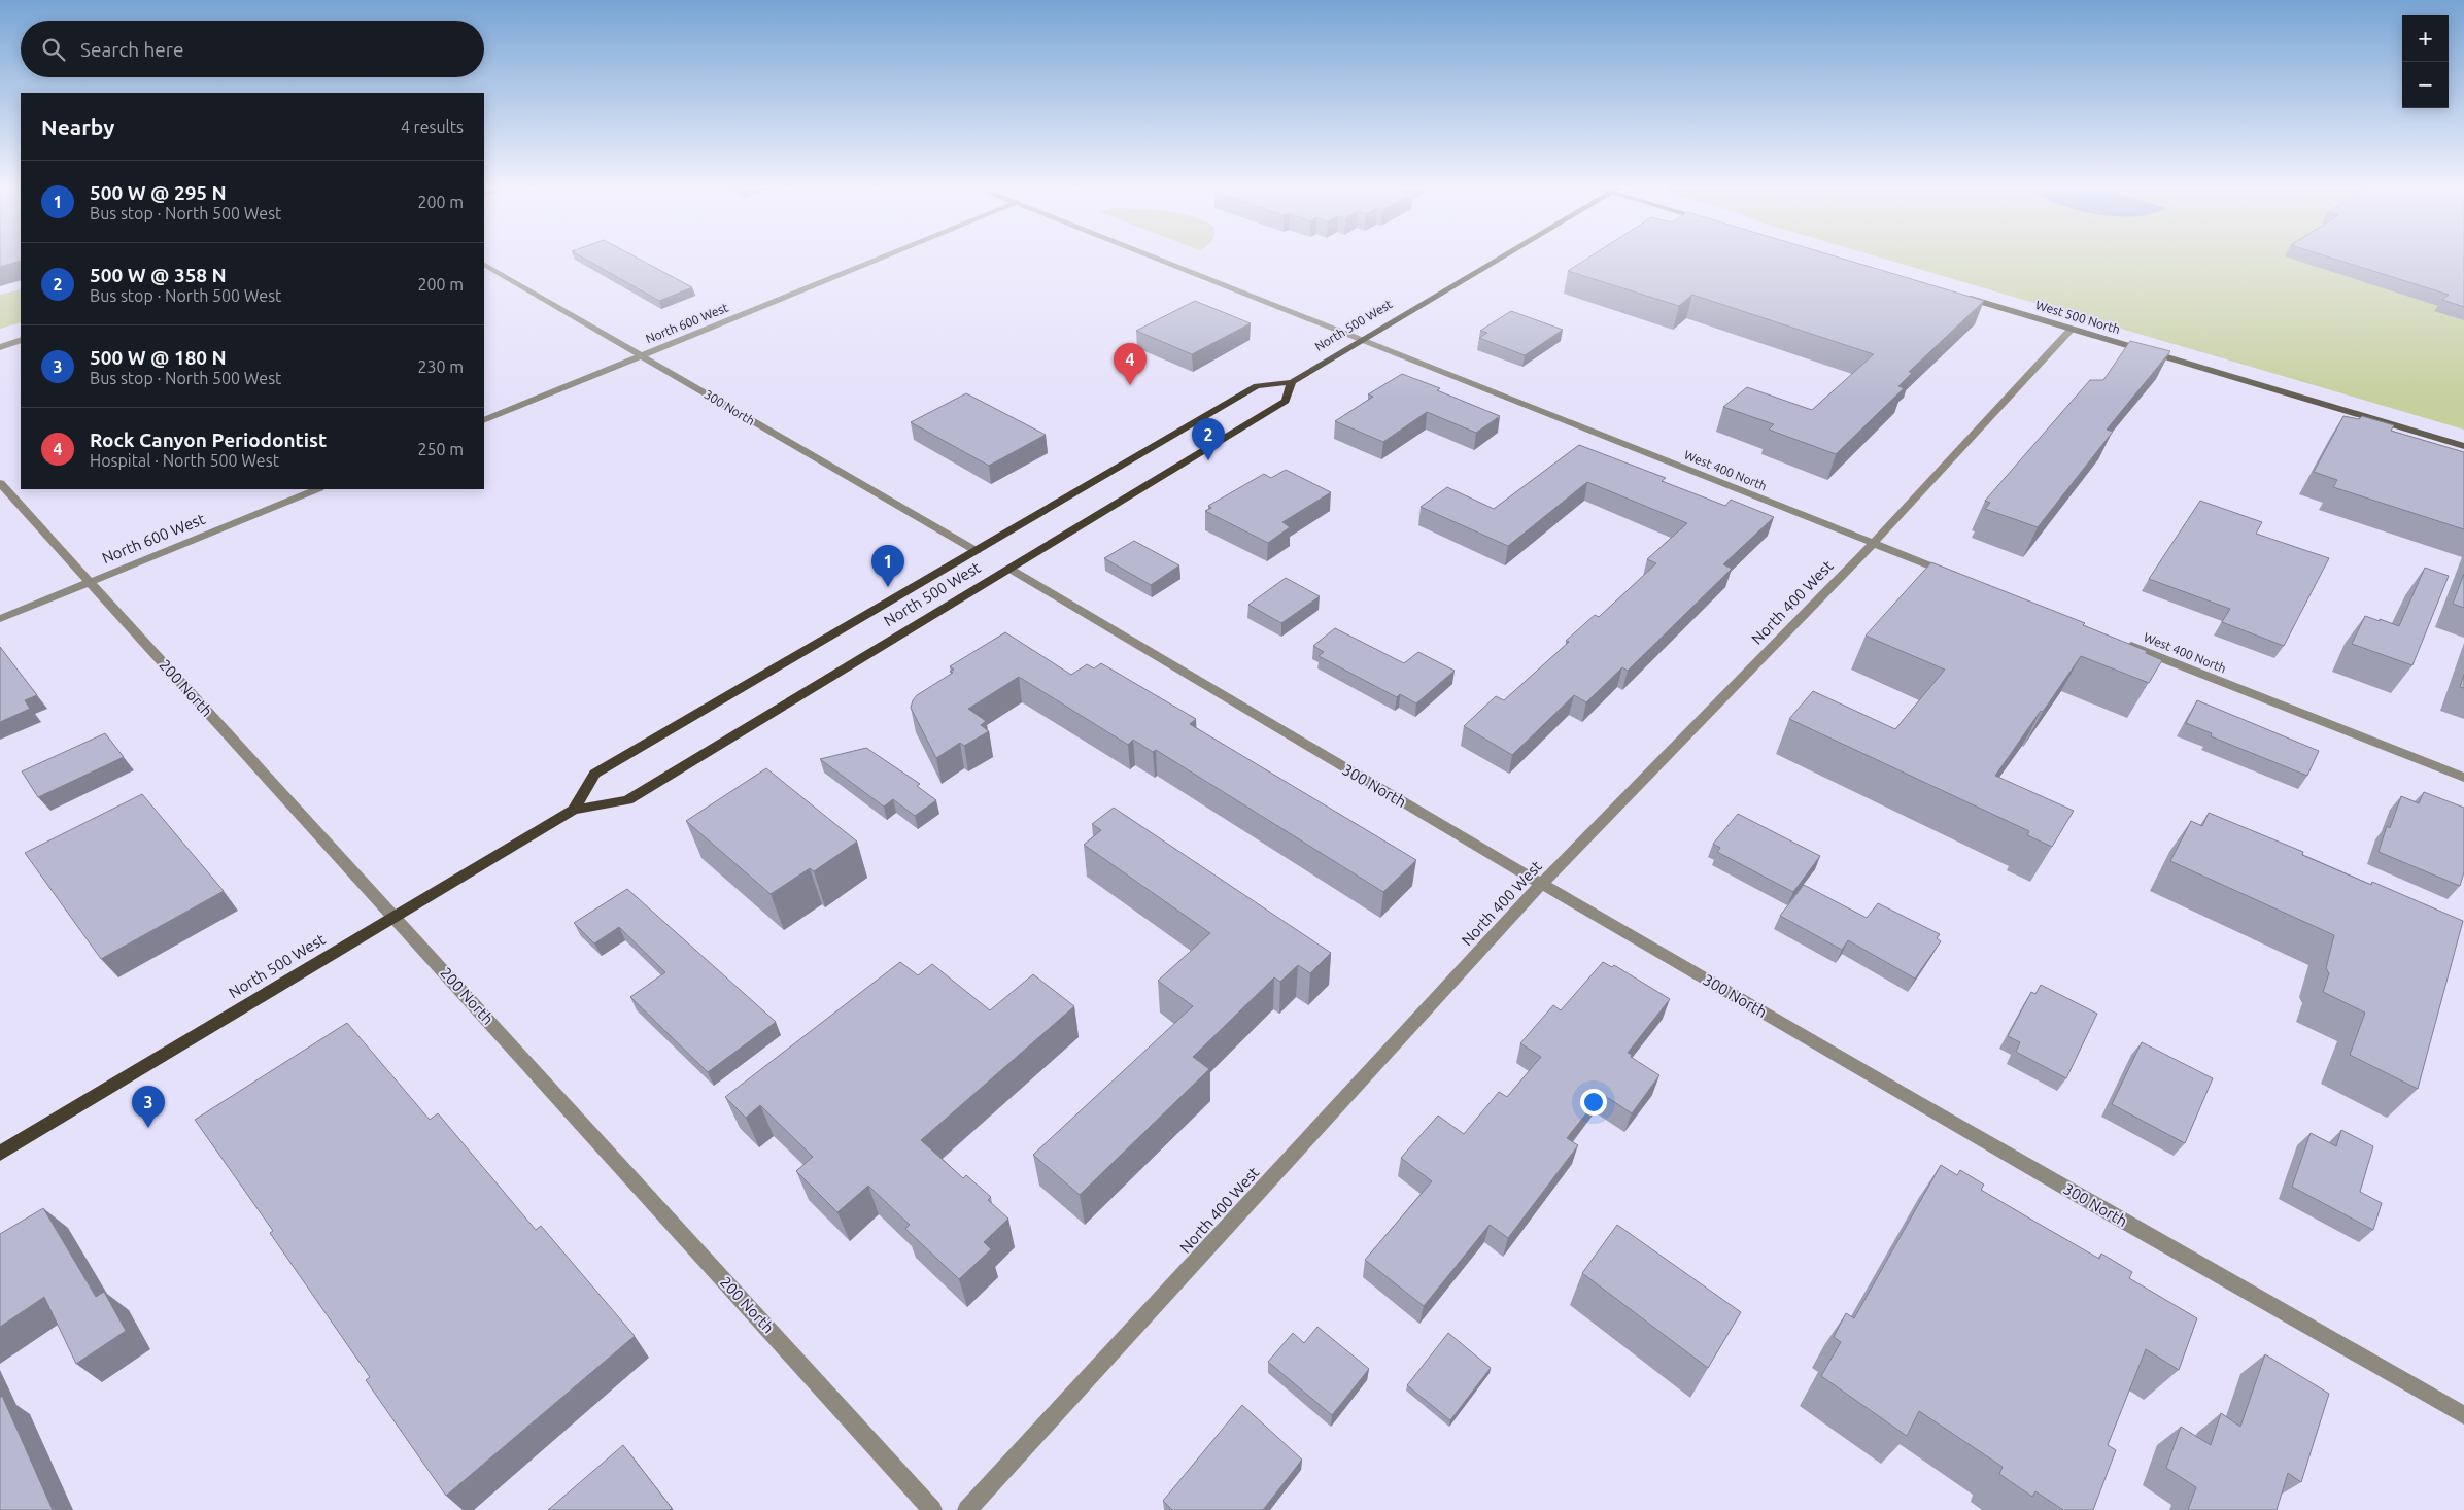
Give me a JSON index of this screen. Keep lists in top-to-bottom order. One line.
{"streets":{"main road":["North 500 West"],"street":["West 500 North","North 600 West","300 North","West 400 North","North 400 West","200 North"]},"crossings":[["West 500 North","North 400 West"],["North 600 West","300 North"],["North 600 West","200 North"],["North 500 West","300 North"],["North 500 West","West 400 North"],["North 500 West","200 North"],["300 North","North 400 West"],["West 400 North","North 400 West"]],"page":{"map_buttons":["+","−"],"search":"Search here","heading":["Nearby","4 results"],"list":[{"mark":"1","name":"500 W @ 295 N","note":"Bus stop · North 500 West","value":"200 m"},{"mark":"2","name":"500 W @ 358 N","note":"Bus stop · North 500 West","value":"200 m"},{"mark":"3","name":"500 W @ 180 N","note":"Bus stop · North 500 West","value":"230 m"},{"mark":"4","name":"Rock Canyon Periodontist","note":"Hospital · North 500 West","value":"250 m"}],"pins":["4","2","1","3"]}}
